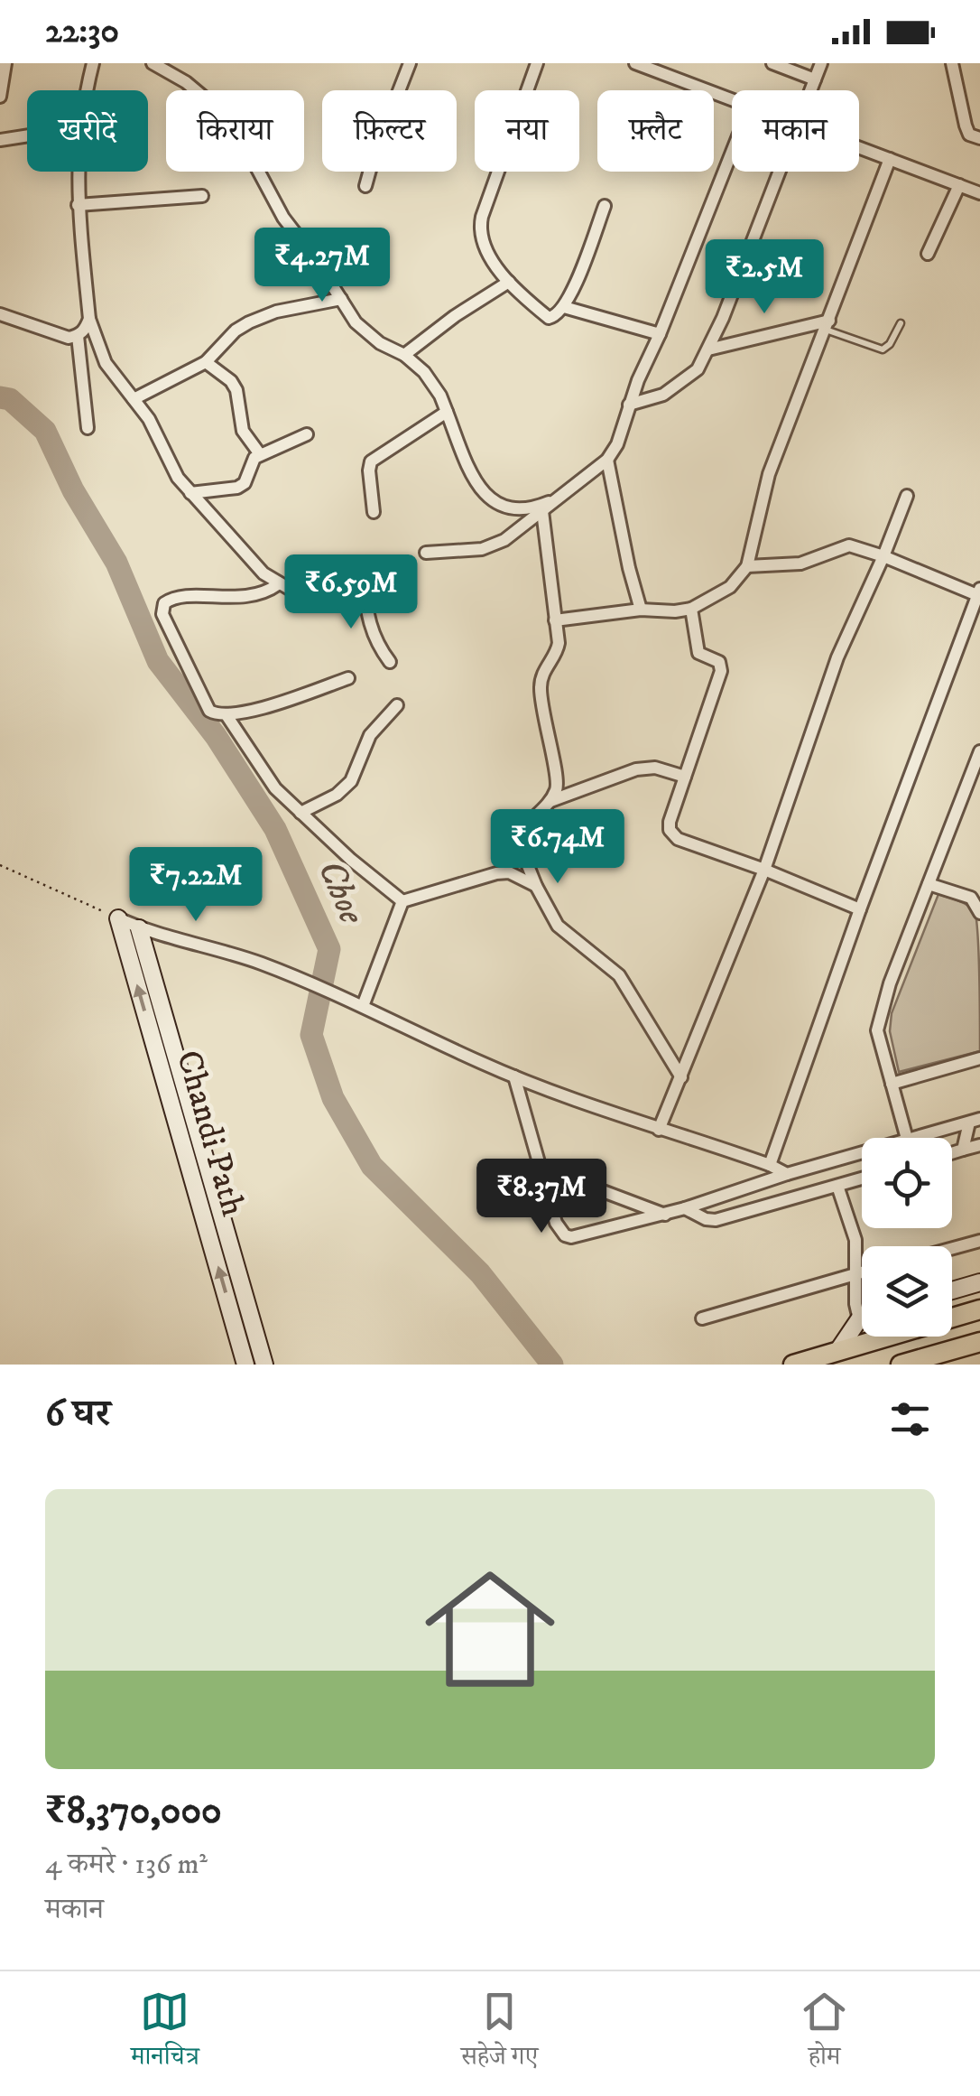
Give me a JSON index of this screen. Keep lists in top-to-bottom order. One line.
{"streets":{"main road":["Chandi Path"]},"water":["Choe"],"page":{"status":"22:30","chip":["खरीदें","किराया","फ़िल्टर","नया","फ़्लैट","मकान"],"price":["₹4.27M","₹2.5M","₹6.59M","₹6.74M","₹7.22M","₹8.37M"],"heading":"6 घर","list":[{"name":"₹8,370,000","note":"4 कमरे · 136 m² · मकान"}],"tabs":["मानचित्र","सहेजे गए","होम"]}}
